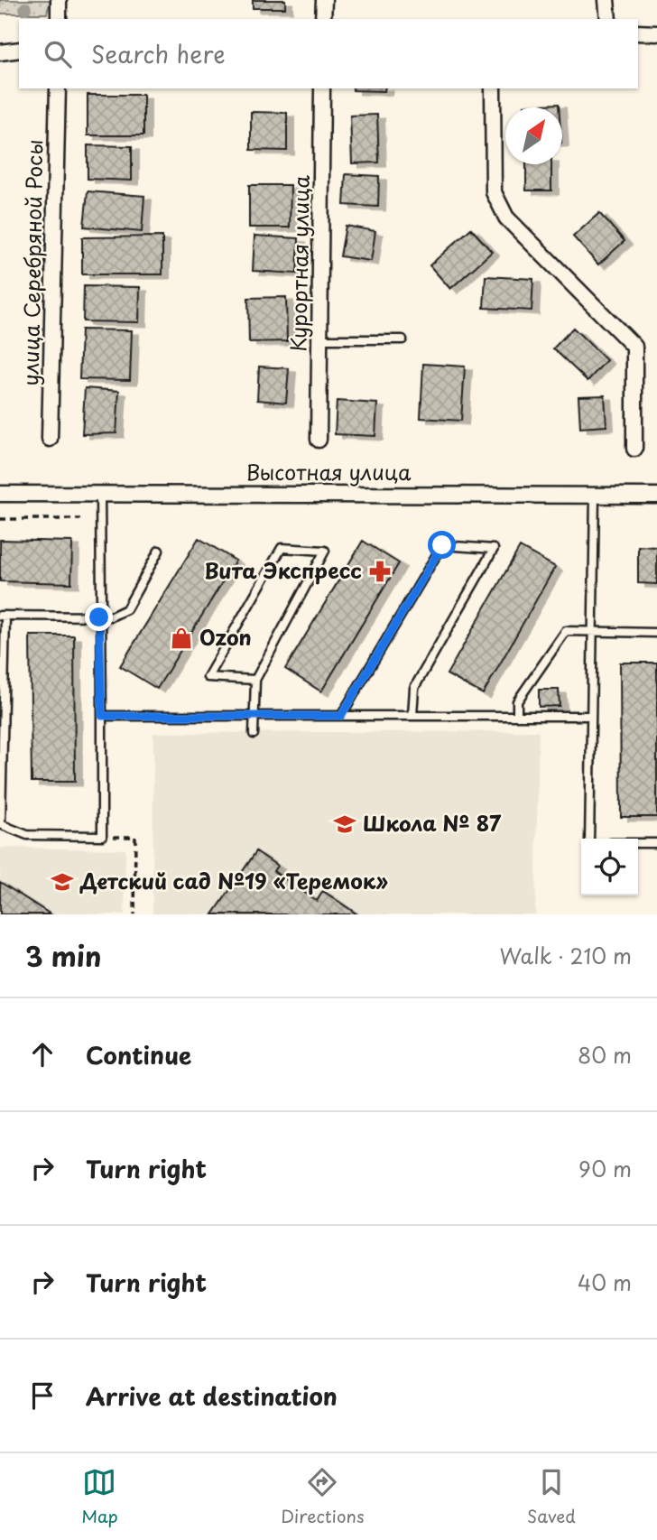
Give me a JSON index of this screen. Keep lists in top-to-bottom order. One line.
{"streets":{"street":["улица Серебряной Росы","Курортная улица","Высотная улица"]},"places":{"pharmacy":["Вита Экспресс"],"shop":["Ozon"],"school or university":["Школа № 87","Детский сад №19 «Теремок»"]},"north":"top right","page":{"search":"Search here","heading":["3 min","Walk · 210 m"],"list":[["Continue","80 m"],["Turn right","90 m"],["Turn right","40 m"],"Arrive at destination"],"nav":["Map","Directions","Saved"]}}
